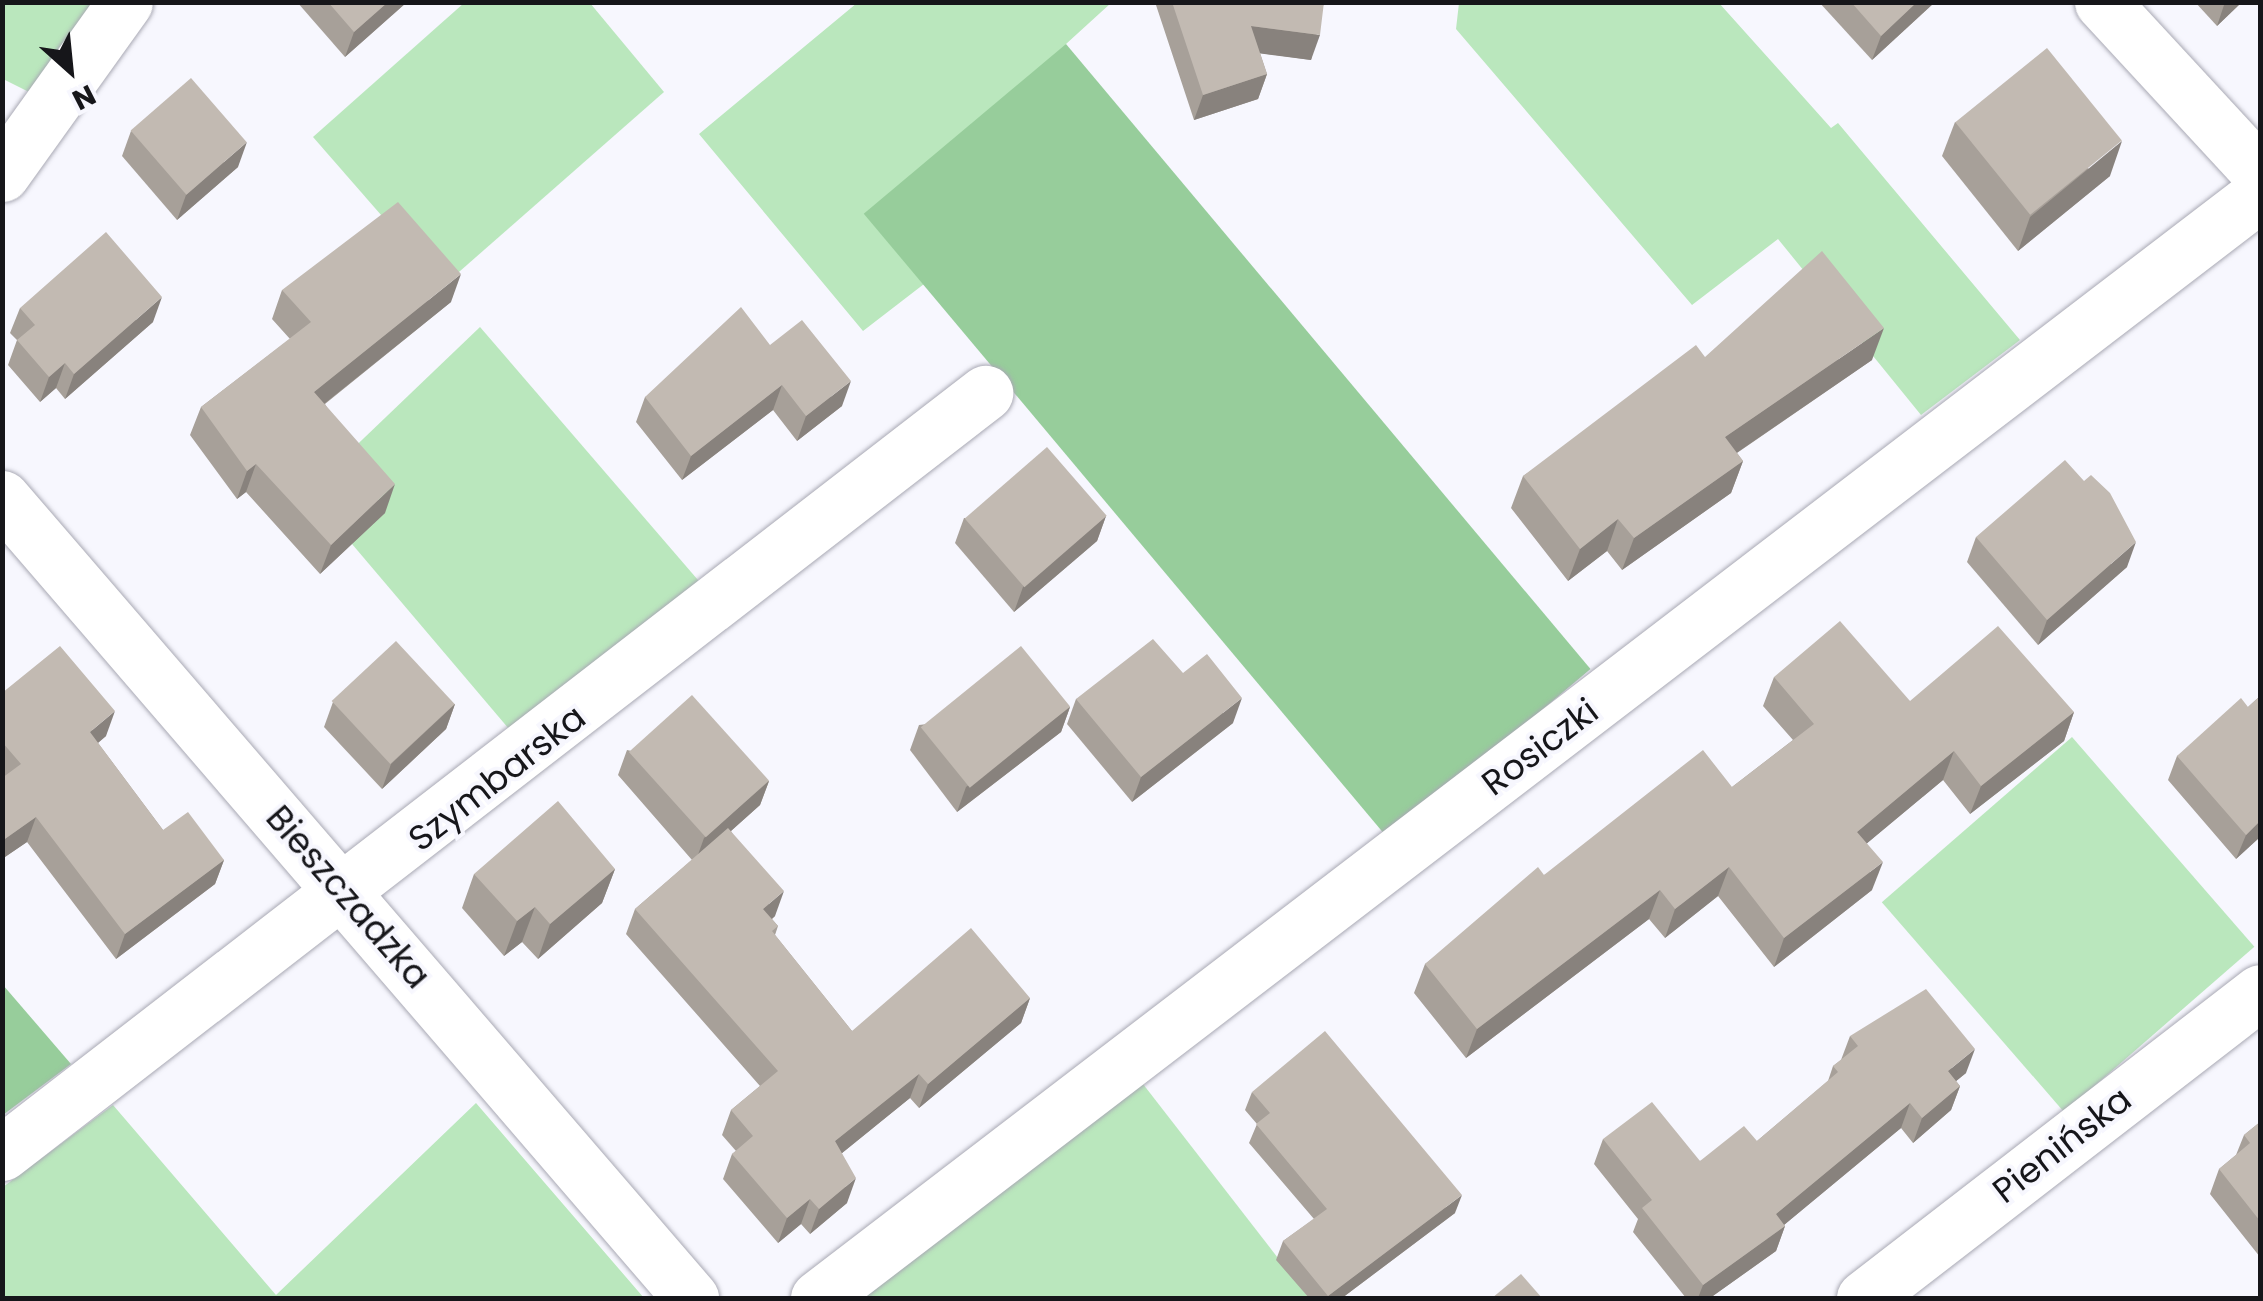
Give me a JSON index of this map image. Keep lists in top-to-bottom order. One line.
{"streets":{"street":["Rosiczki","Szymbarska","Bieszczadzka","Pienińska"]},"crossings":[["Szymbarska","Bieszczadzka"]],"north":"bottom right"}
